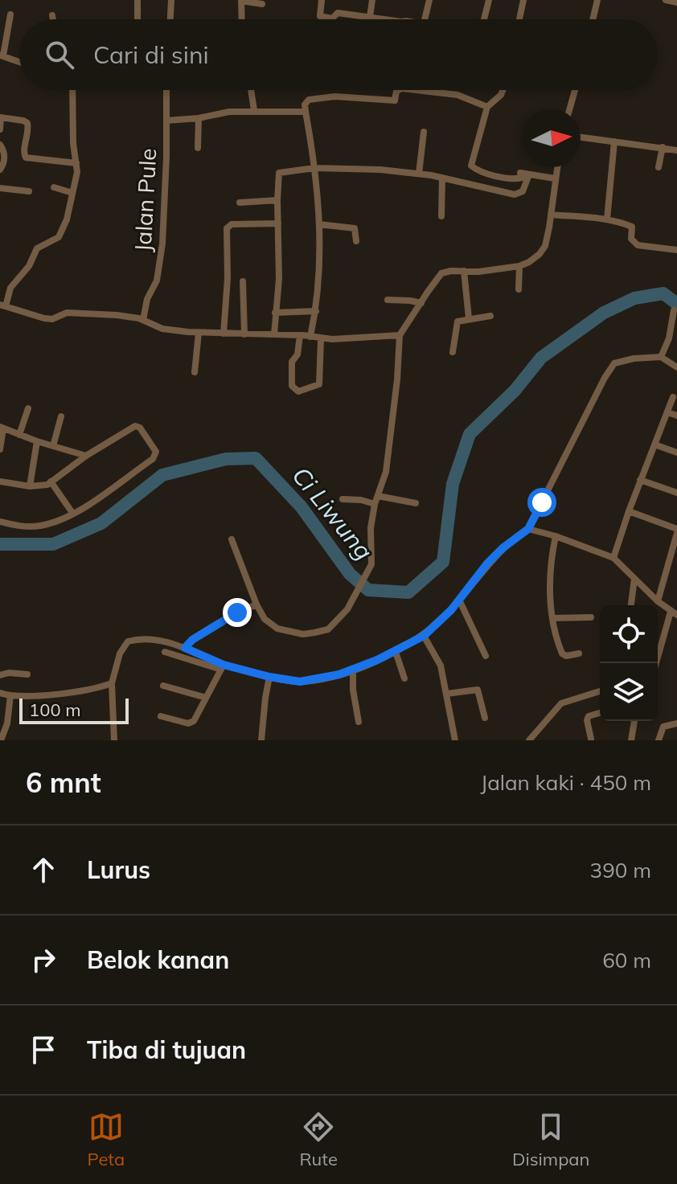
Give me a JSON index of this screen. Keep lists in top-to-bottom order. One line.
{"streets":{"street":["Jalan Pule"]},"water":["Ci Liwung"],"scale_bar":"100 m","north":"right","page":{"search":"Cari di sini","scale":"100 m","heading":["6 mnt","Jalan kaki · 450 m"],"list":[["Lurus","390 m"],["Belok kanan","60 m"],"Tiba di tujuan"],"nav":["Peta","Rute","Disimpan"]}}
